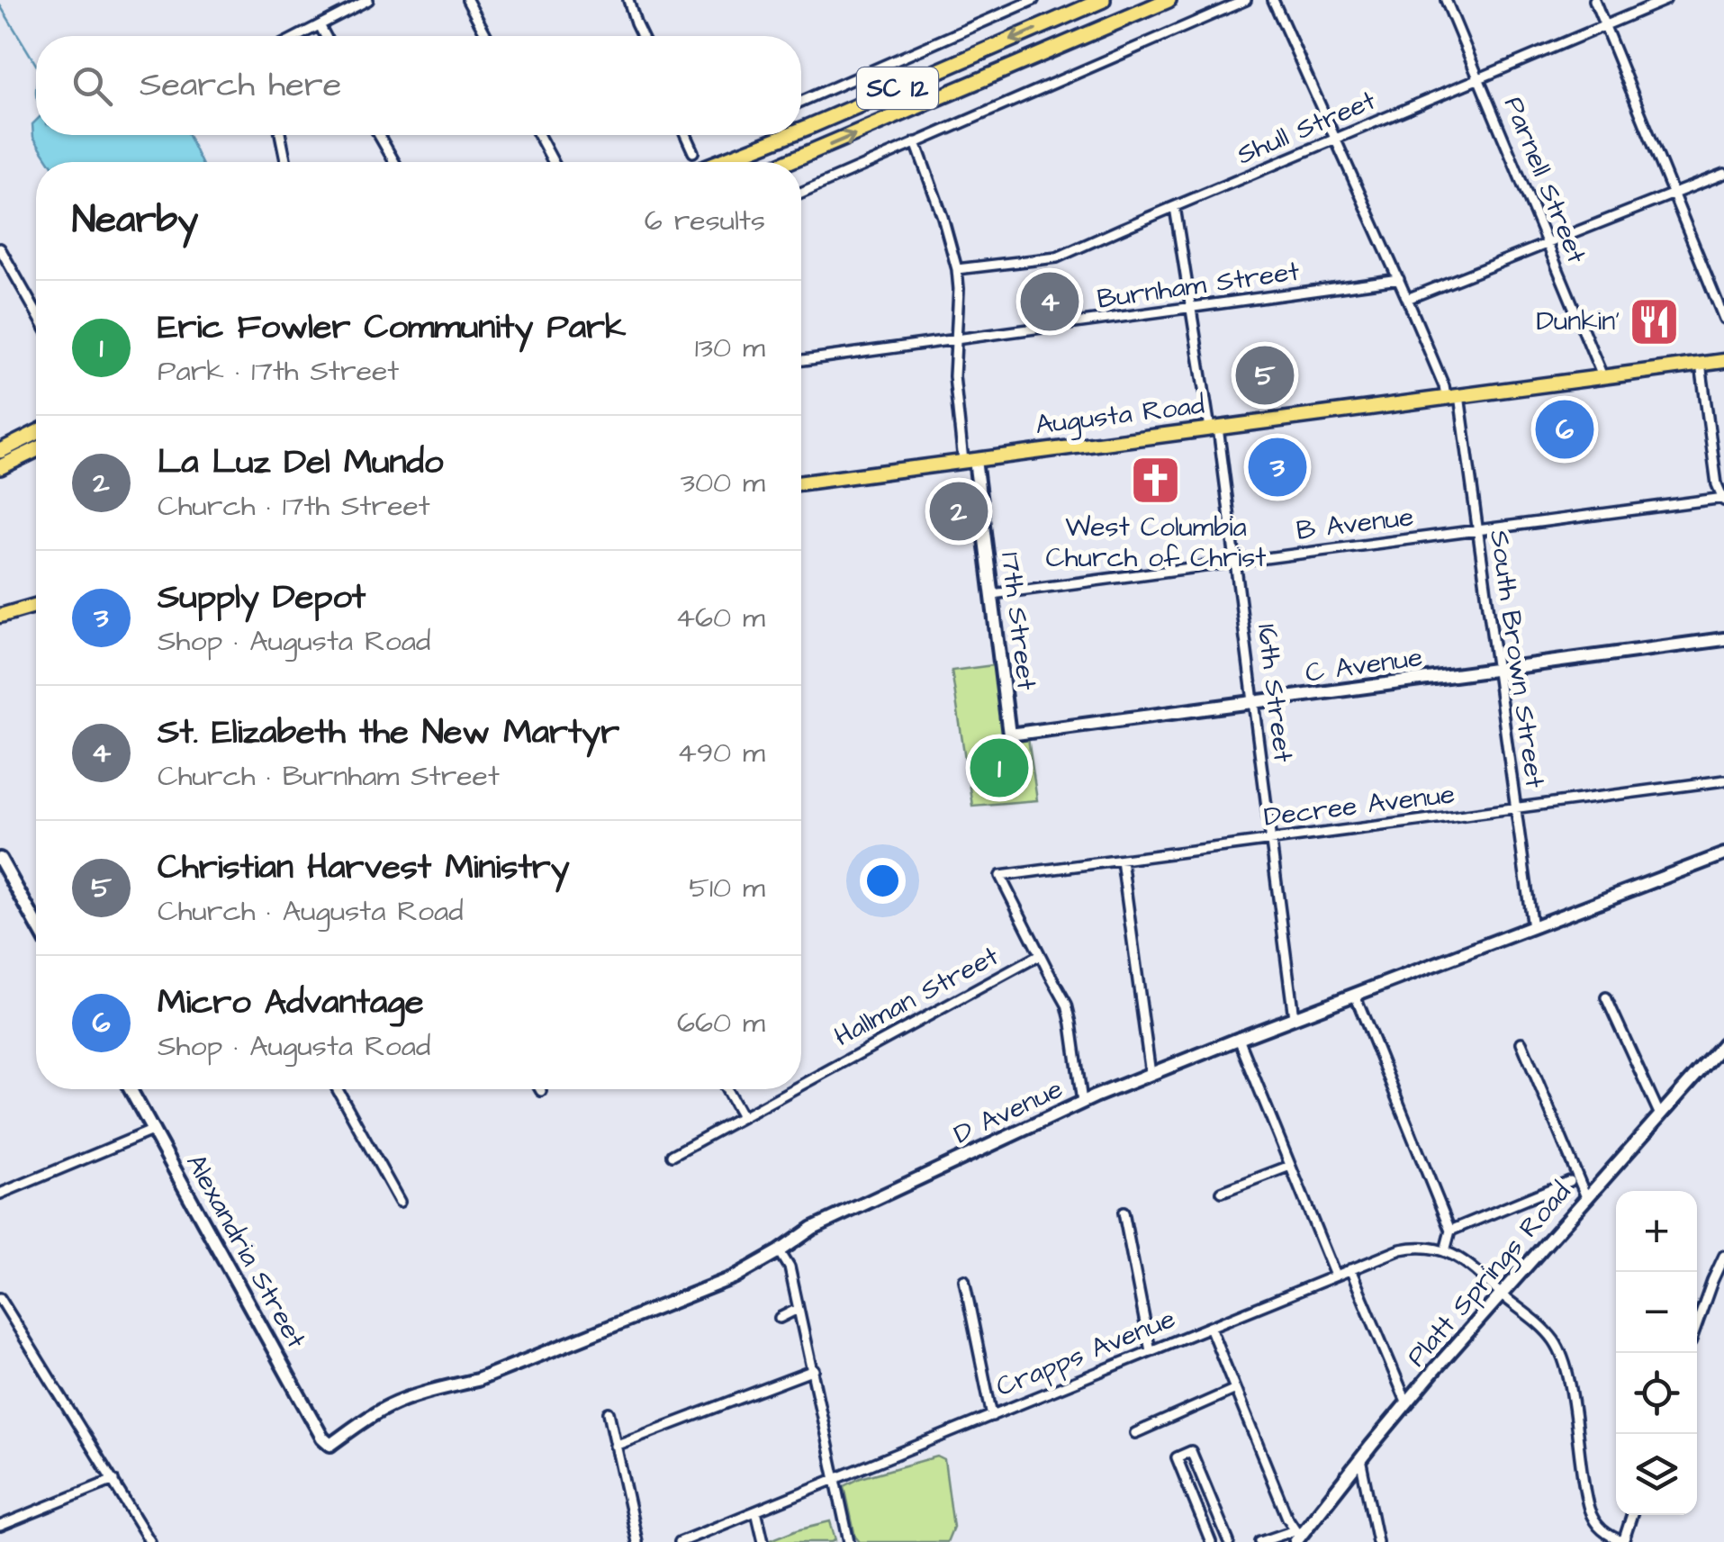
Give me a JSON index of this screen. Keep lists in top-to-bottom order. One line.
{"streets":{"highway":["SC 12"],"main road":["Augusta Road"],"street":["Shull Street","Parnell Street","Burnham Street","B Avenue","17th Street","South Brown Street","C Avenue","16th Street","Decree Avenue","Hallman Street","D Avenue","Alexandria Street","Platt Springs Road","Crapps Avenue"]},"crossings":[["Shull Street","Parnell Street"],["Shull Street","South Brown Street"],["Shull Street","16th Street"],["Parnell Street","Augusta Road"],["Burnham Street","South Brown Street"],["Burnham Street","16th Street"],["Augusta Road","17th Street"],["Augusta Road","South Brown Street"],["Augusta Road","16th Street"],["B Avenue","17th Street"],["B Avenue","South Brown Street"],["B Avenue","16th Street"],["17th Street","C Avenue"],["South Brown Street","C Avenue"],["South Brown Street","Decree Avenue"],["South Brown Street","D Avenue"],["C Avenue","16th Street"],["16th Street","Decree Avenue"],["16th Street","D Avenue"],["Decree Avenue","Hallman Street"],["D Avenue","Alexandria Street"]],"places":{"restaurant":["Dunkin'"],"church":["West Columbia Church of Christ"]},"page":{"search":"Search here","heading":["Nearby","6 results"],"pins":["4","5","6","3","2","1"],"list":[{"mark":"1","name":"Eric Fowler Community Park","note":"Park · 17th Street","value":"130 m"},{"mark":"2","name":"La Luz Del Mundo","note":"Church · 17th Street","value":"300 m"},{"mark":"3","name":"Supply Depot","note":"Shop · Augusta Road","value":"460 m"},{"mark":"4","name":"St. Elizabeth the New Martyr","note":"Church · Burnham Street","value":"490 m"},{"mark":"5","name":"Christian Harvest Ministry","note":"Church · Augusta Road","value":"510 m"},{"mark":"6","name":"Micro Advantage","note":"Shop · Augusta Road","value":"660 m"}],"map_buttons":["+","−"]}}
